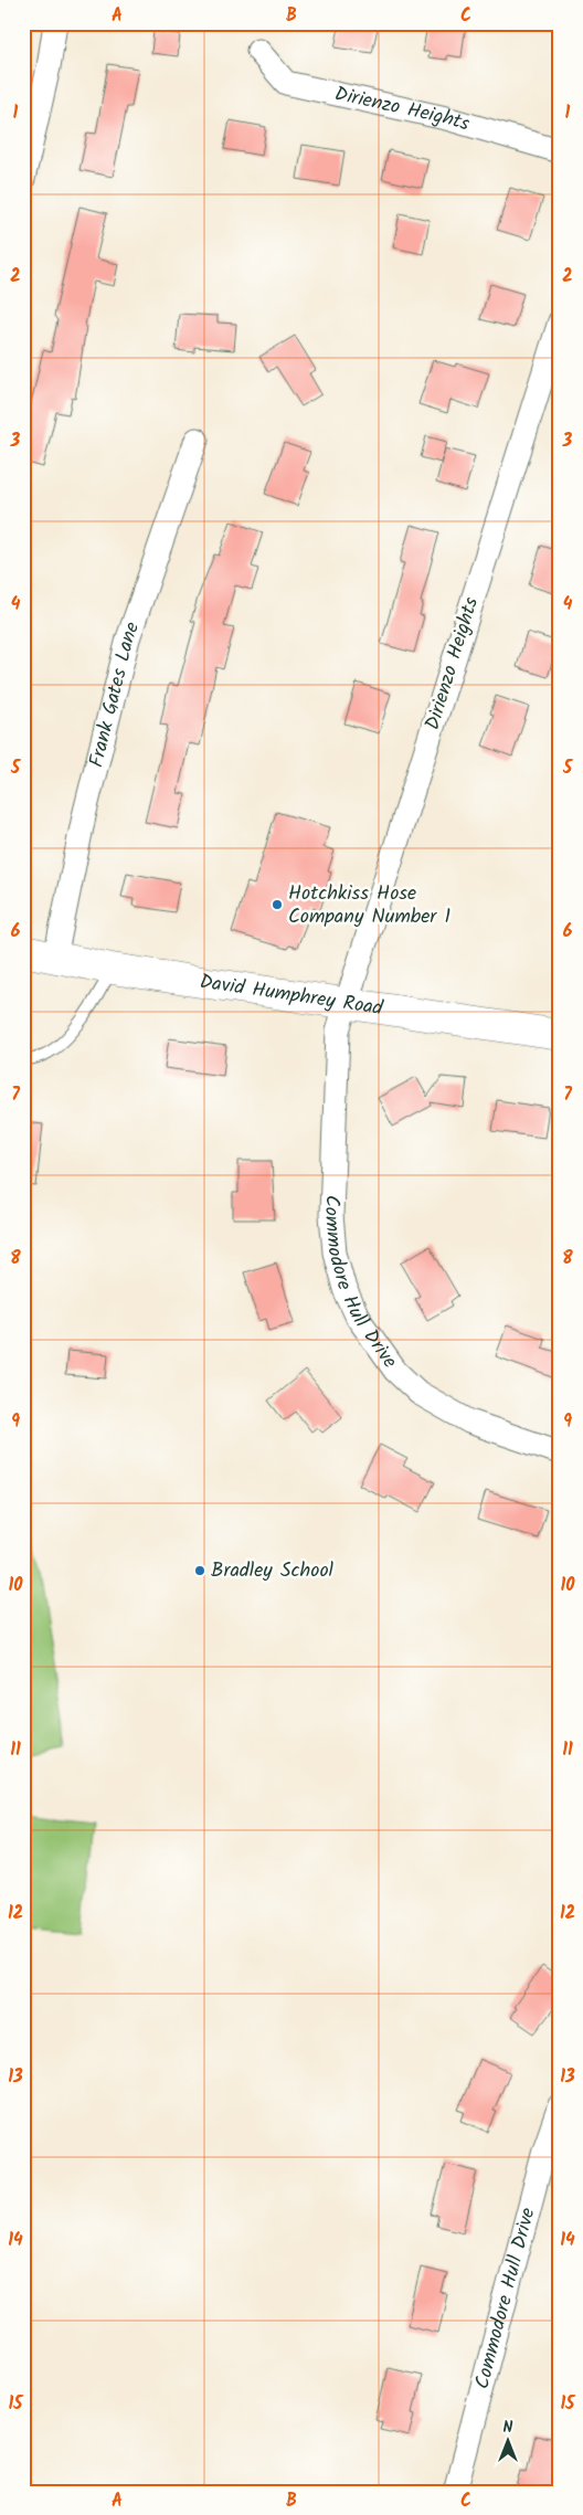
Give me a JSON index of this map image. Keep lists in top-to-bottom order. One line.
{"streets":{"street":["Dirienzo Heights","Frank Gates Lane","David Humphrey Road","Commodore Hull Drive"]},"crossings":[["Dirienzo Heights","David Humphrey Road"],["Dirienzo Heights","Commodore Hull Drive"],["Frank Gates Lane","David Humphrey Road"],["David Humphrey Road","Commodore Hull Drive"]],"places":["Hotchkiss Hose Company Number 1","Bradley School"],"north":"top","grid":{"columns":["A","B","C"],"rows":["1","2","3","4","5","6","7","8","9","10","11","12","13","14","15"]}}
